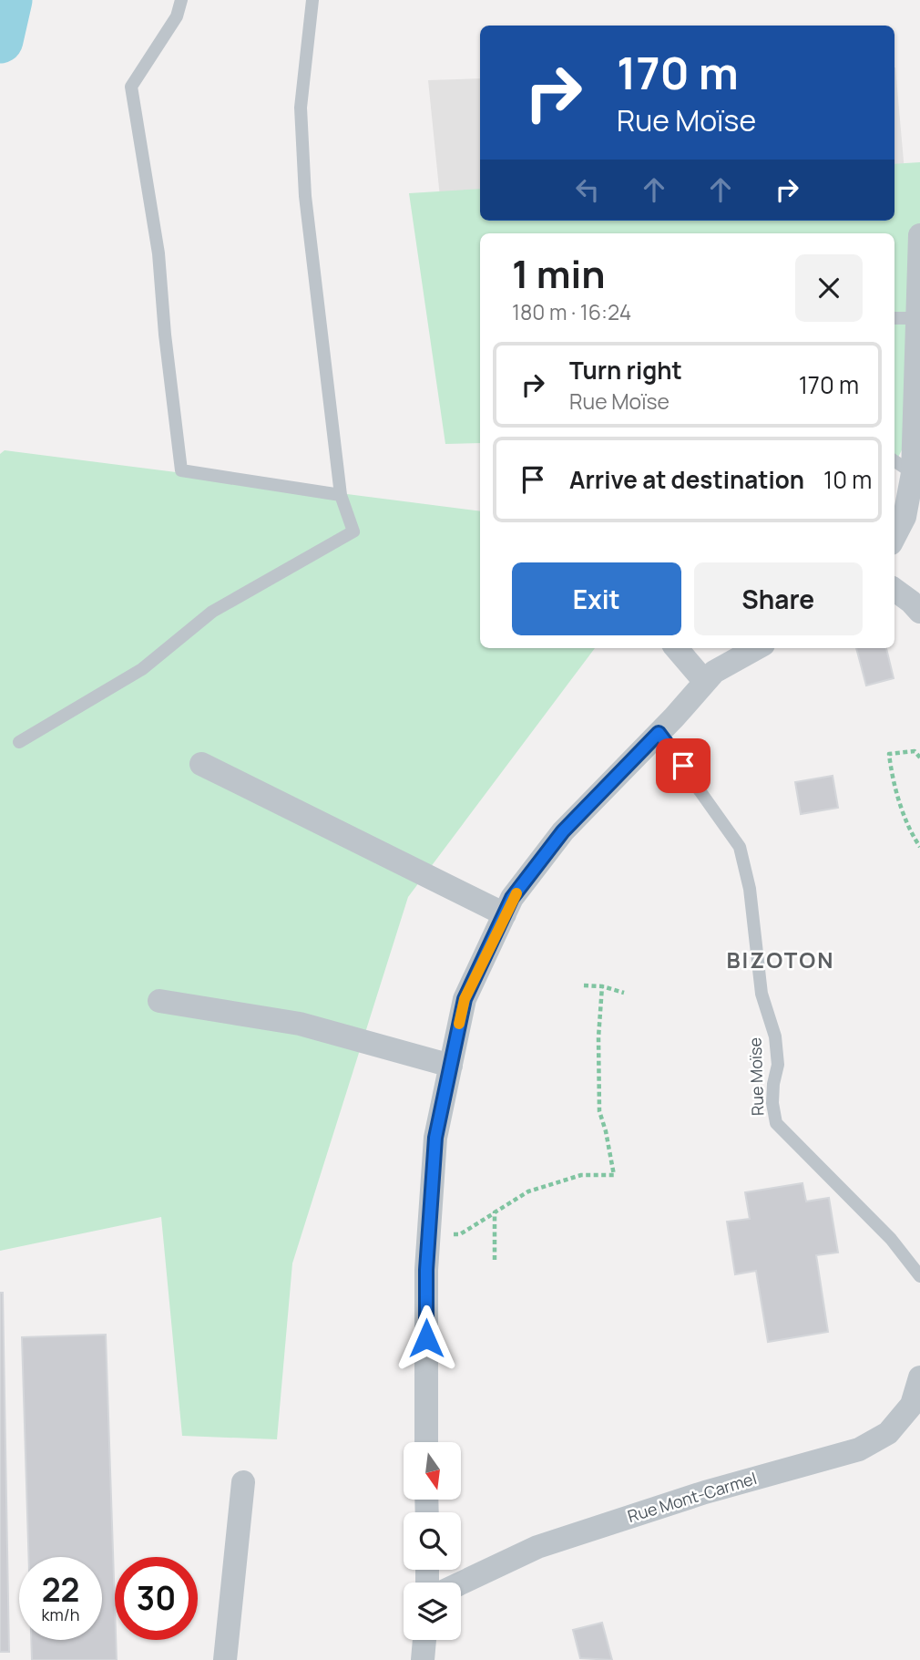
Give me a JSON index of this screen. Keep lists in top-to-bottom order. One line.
{"streets":{"street":["Rue Mont-Carmel"],"lane":["Rue Moïse"]},"districts":["BIZOTON"],"north":"bottom","page":{"turn":["170 m","Rue Moïse"],"heading":["1 min","180 m · 16:24"],"list":[{"name":"Turn right","note":"Rue Moïse","value":"170 m"},{"name":"Arrive at destination","value":"10 m"}],"buttons":["Exit","Share"],"speed":"22 km/h","limit":"30"}}
